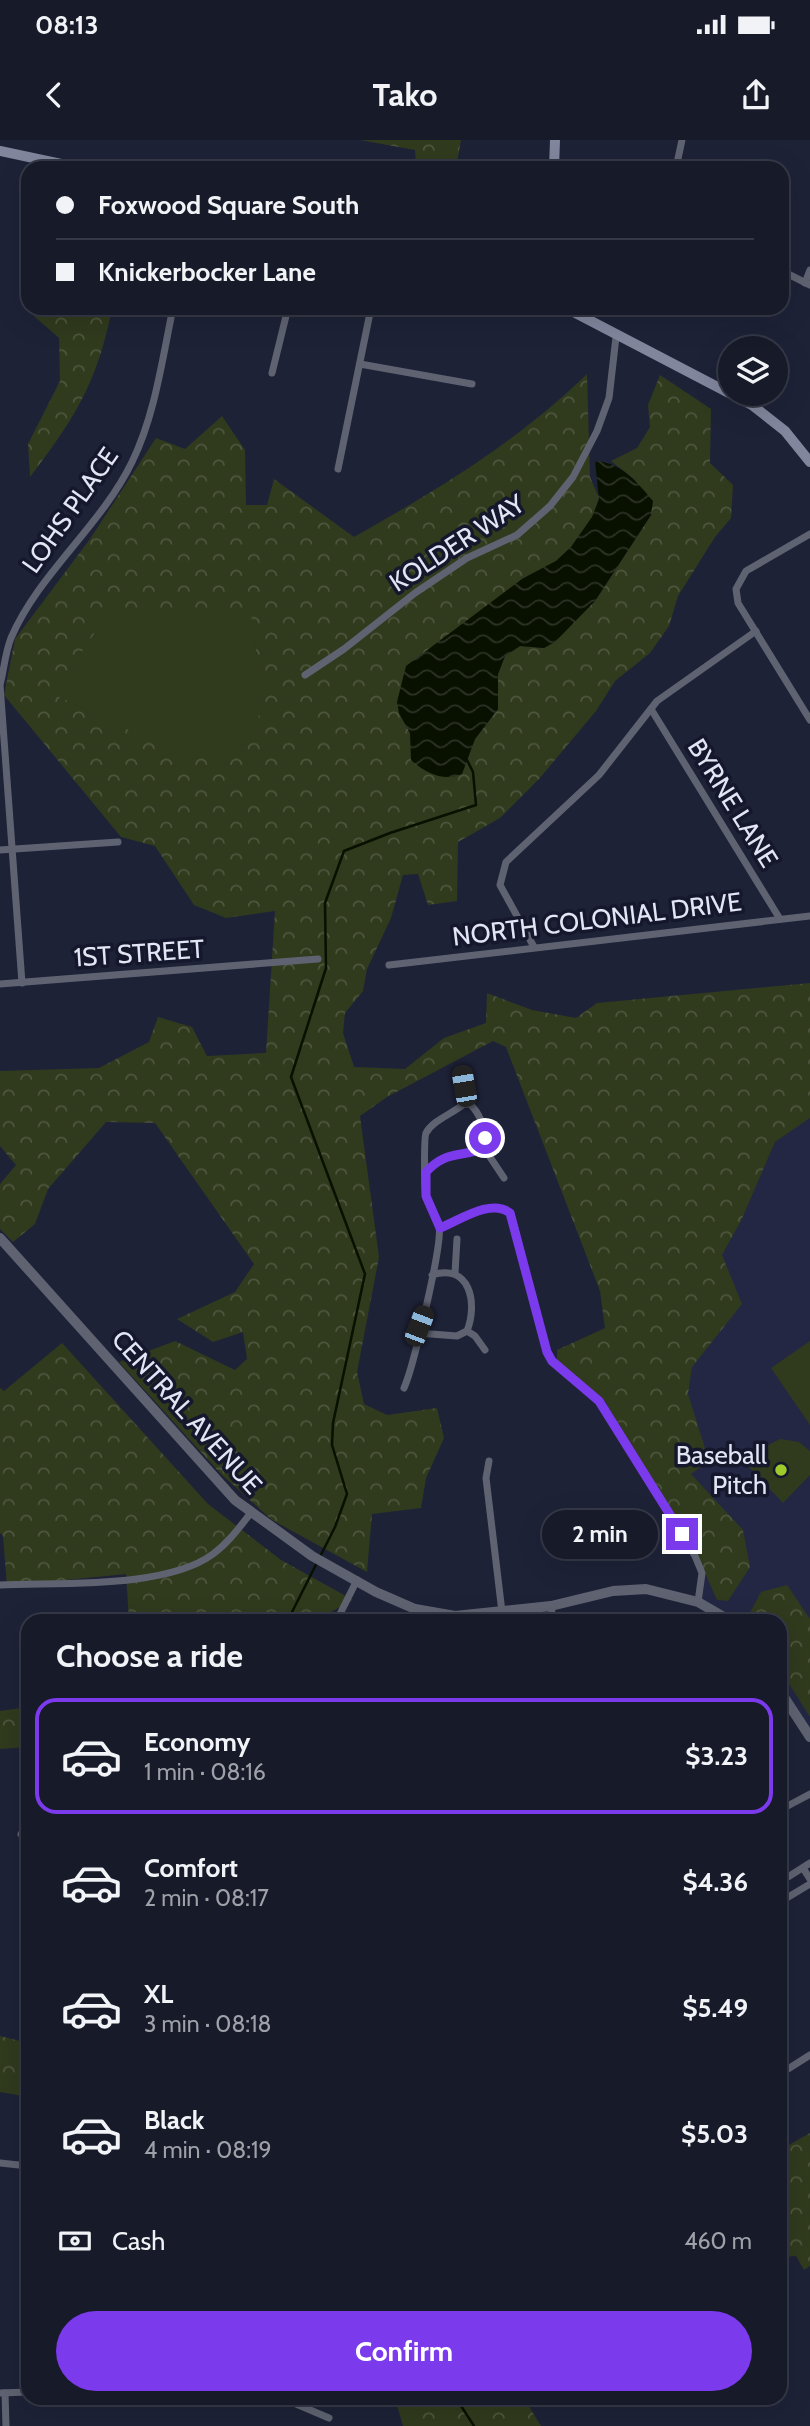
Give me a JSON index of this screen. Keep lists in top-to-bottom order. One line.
{"streets":{"street":["LOHS PLACE","KOLDER WAY","BYRNE LANE","NORTH COLONIAL DRIVE","1ST STREET","CENTRAL AVENUE"]},"crossings":[["LOHS PLACE","1ST STREET"],["BYRNE LANE","NORTH COLONIAL DRIVE"]],"places":["Baseball Pitch"],"page":{"status":"08:13","header":"Tako","banner":["Foxwood Square South","Knickerbocker Lane"],"bubble":"2 min","heading":"Choose a ride","list":[{"name":"Economy","note":"1 min · 08:16","value":"$3.23"},{"name":"Comfort","note":"2 min · 08:17","value":"$4.36"},{"name":"XL","note":"3 min · 08:18","value":"$5.49"},{"name":"Black","note":"4 min · 08:19","value":"$5.03"}],"pay":["Cash","460 m"],"buttons":"Confirm"}}
